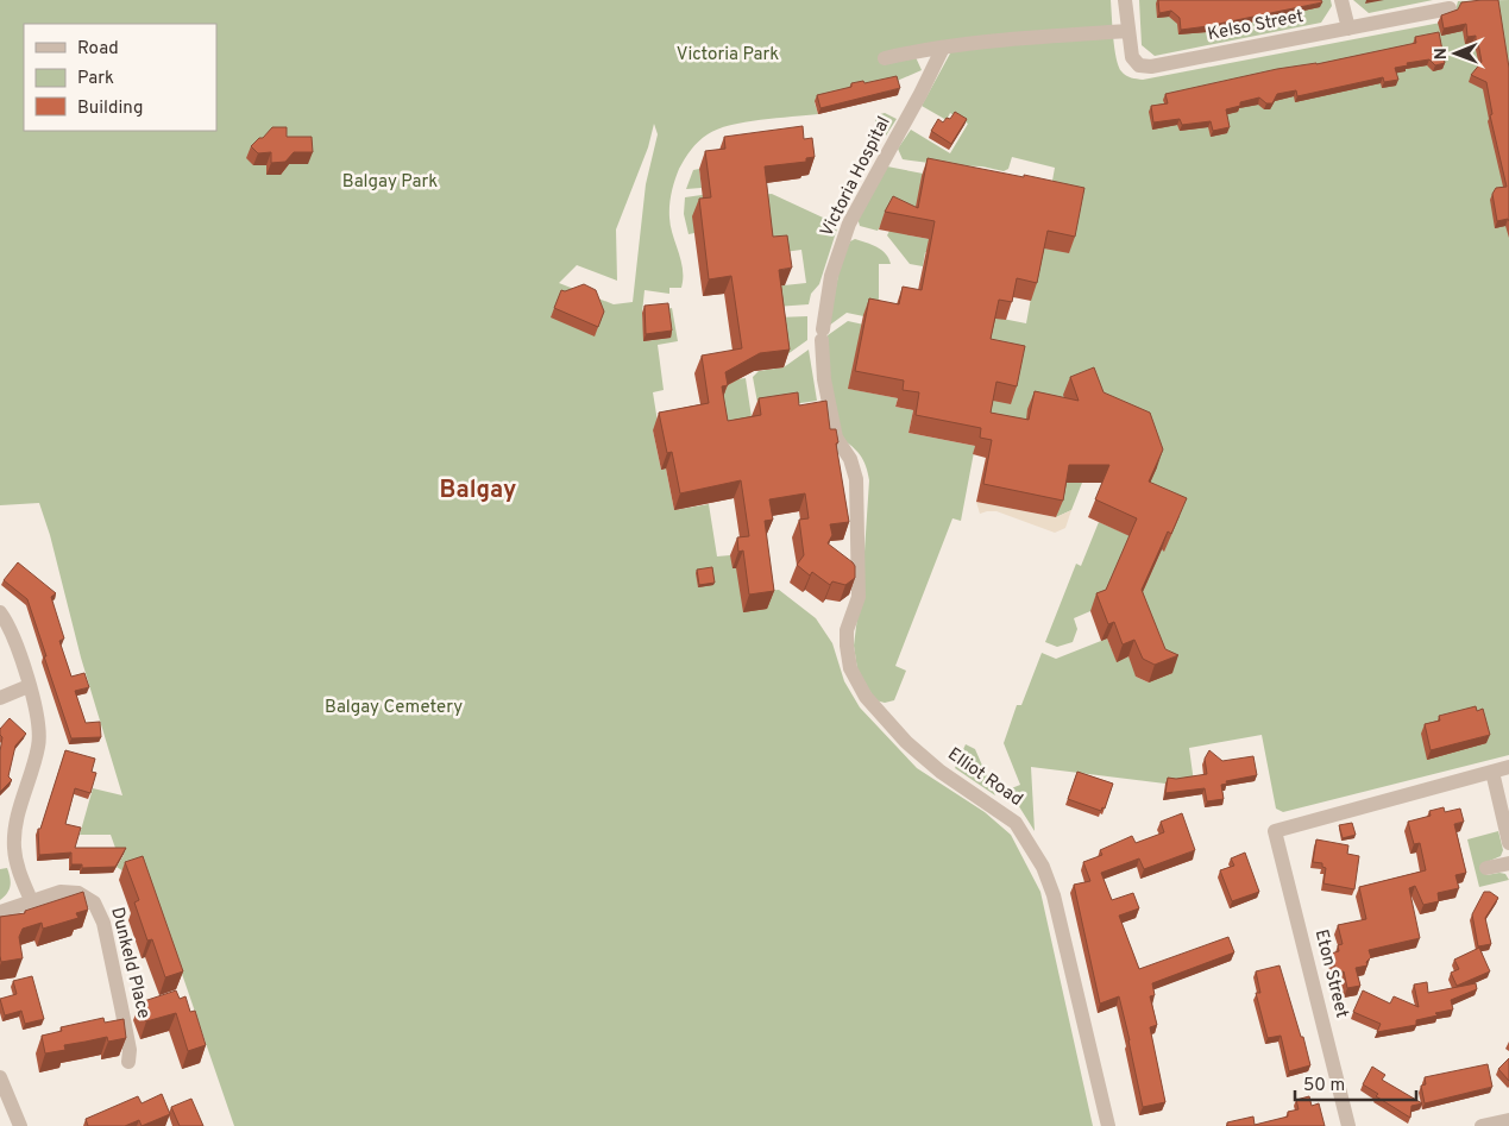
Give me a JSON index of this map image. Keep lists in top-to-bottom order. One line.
{"streets":{"street":["Kelso Street","Victoria Hospital","Elliot Road","Dunkeld Place","Eton Street"]},"crossings":[["Victoria Hospital","Elliot Road"]],"districts":["Balgay"],"parks":["Victoria Park","Balgay Park","Balgay Cemetery"],"legend":["Road","Park","Building"],"scale_bar":"50 m","north":"left"}
